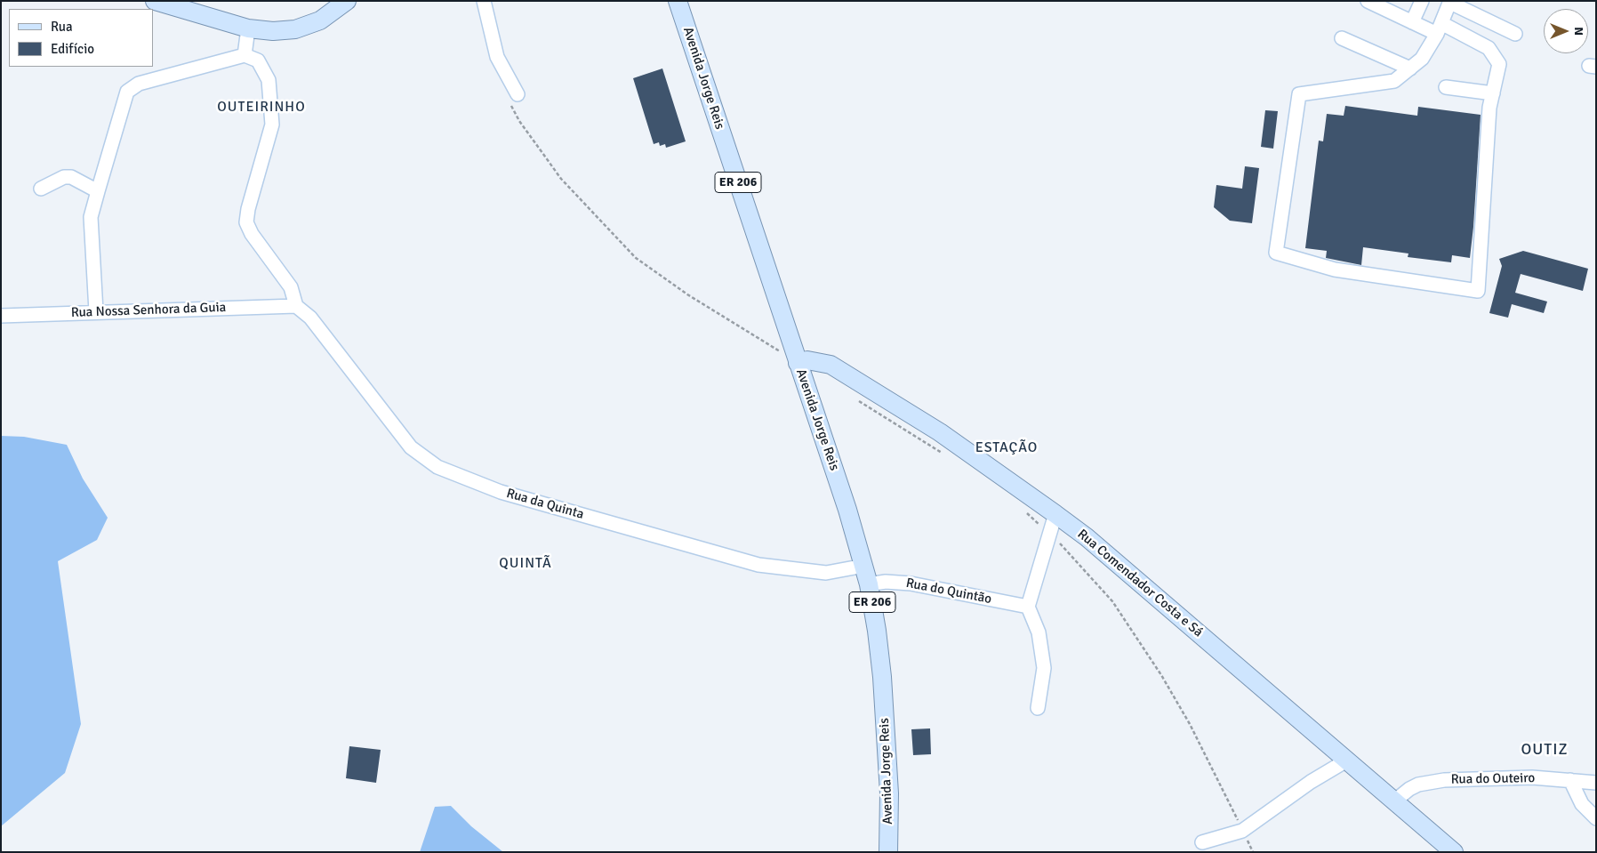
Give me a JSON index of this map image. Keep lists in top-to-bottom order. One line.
{"streets":{"main road":["Avenida Jorge Reis","ER 206","Rua Comendador Costa e Sá"],"street":["Rua Nossa Senhora da Guia","Rua da Quinta","Rua do Quintão","Rua do Outeiro"]},"crossings":[["Avenida Jorge Reis","Rua da Quinta"],["Avenida Jorge Reis","Rua Comendador Costa e Sá"],["Avenida Jorge Reis","Rua do Quintão"],["Rua Nossa Senhora da Guia","Rua da Quinta"],["Rua Comendador Costa e Sá","Rua do Outeiro"]],"districts":["OUTEIRINHO","ESTAÇÃO","QUINTÃ","OUTIZ"],"legend":["Rua","Edifício"],"north":"right"}
